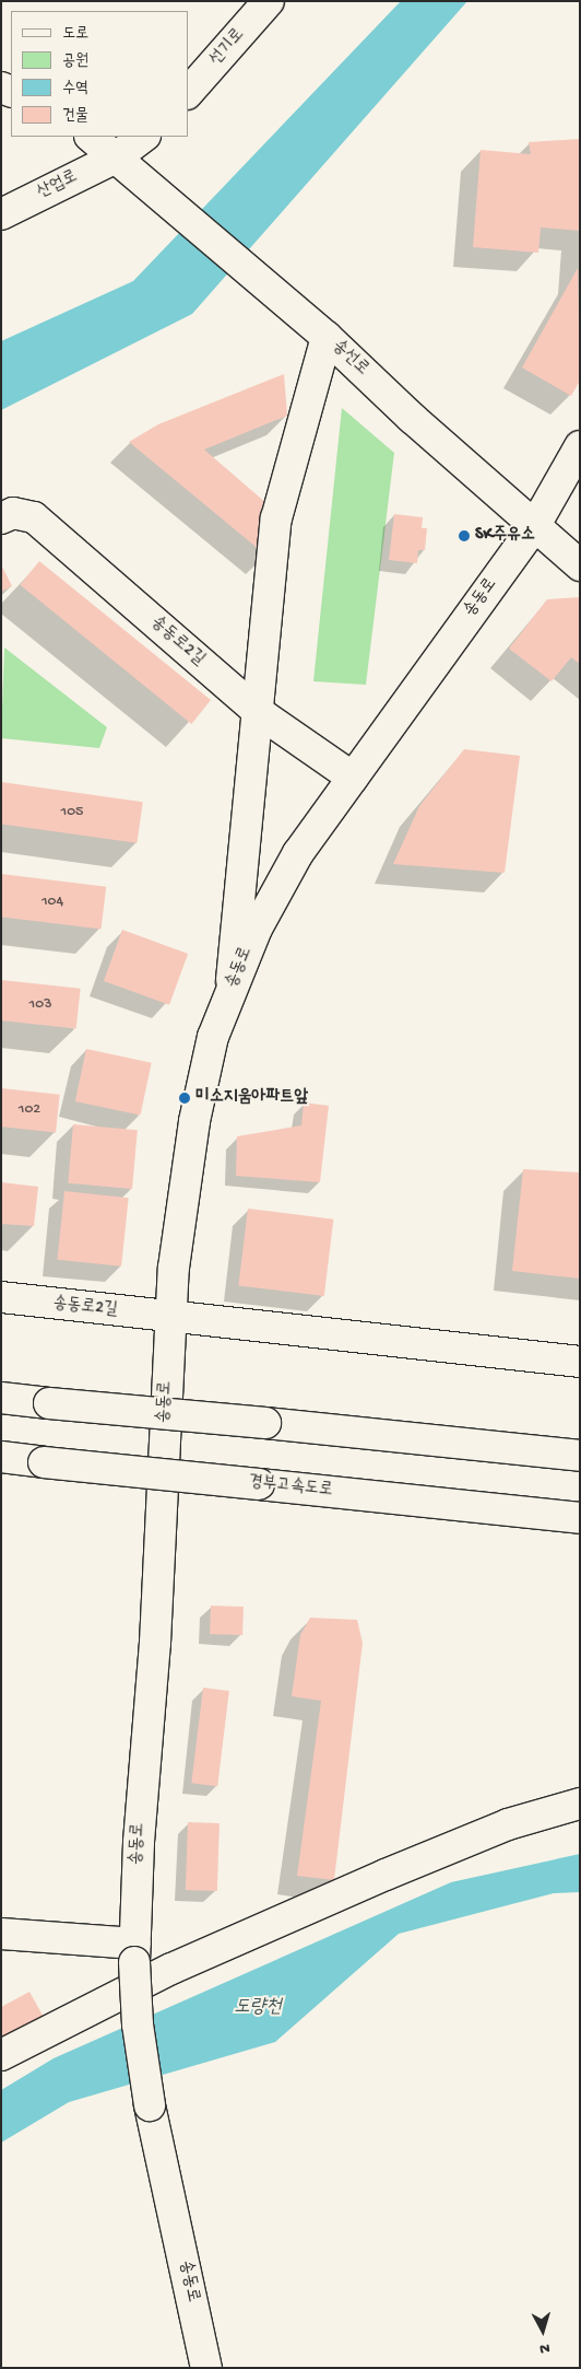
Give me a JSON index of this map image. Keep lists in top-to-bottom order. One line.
{"streets":{"main road":["선기로","산업로","송선로","송동로","송동로2길","경부고속도로"]},"crossings":[["산업로","송선로"],["송선로","송동로"],["송동로","송동로2길"]],"water":["도량천"],"places":["SK주유소","미소지움아파트앞"],"house_numbers":["105","104","103","102"],"legend":["도로","공원","수역","건물"],"north":"bottom"}
